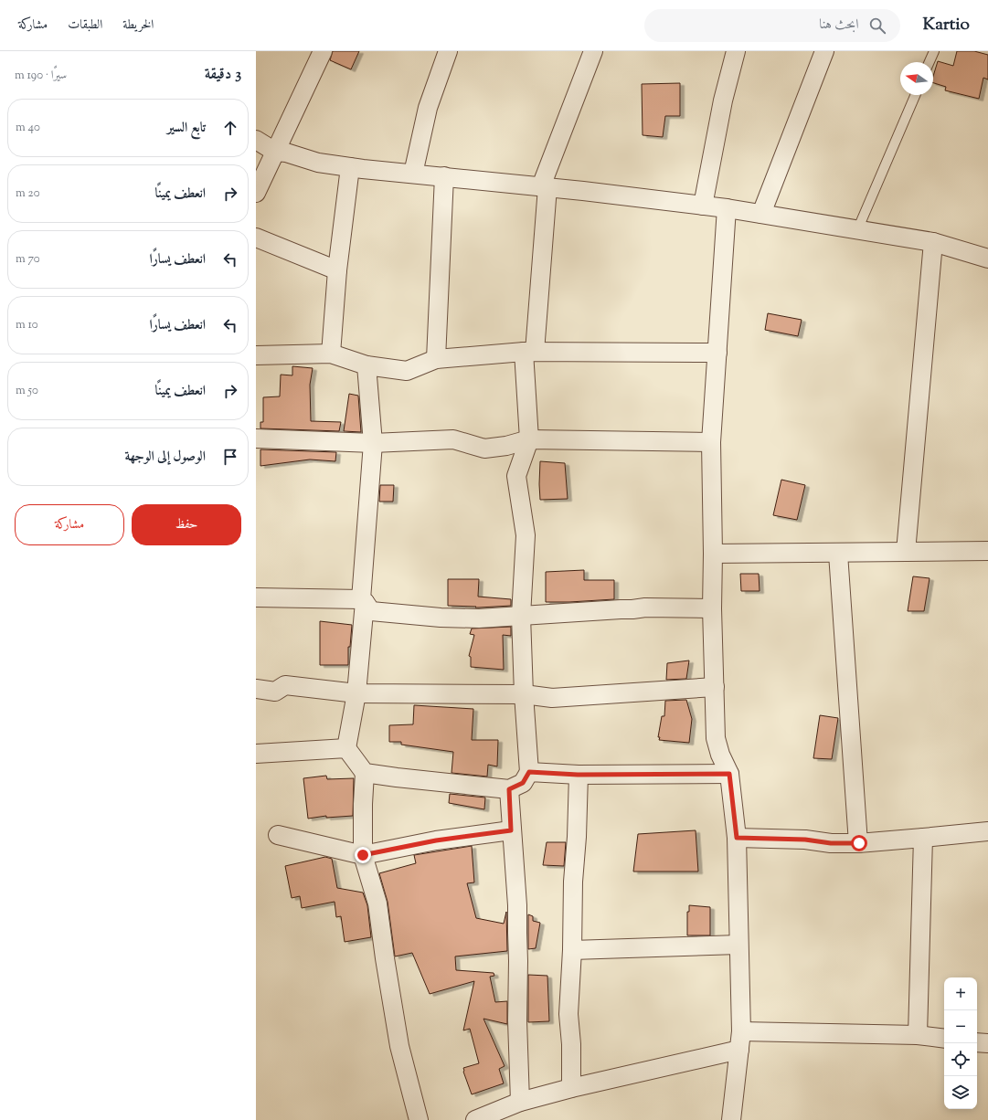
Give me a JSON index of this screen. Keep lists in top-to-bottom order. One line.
{"north":"left","page":{"header":"Kartio","search":"ابحث هنا","nav":["الخريطة","الطبقات","مشاركة"],"heading":["3 دقيقة","سيرًا · 190 m"],"list":[["تابع السير","40 m"],["انعطف يمينًا","20 m"],["انعطف يسارًا","70 m"],["انعطف يسارًا","10 m"],["انعطف يمينًا","50 m"],"الوصول إلى الوجهة"],"buttons":["حفظ","مشاركة"],"map_buttons":["+","−"]}}
